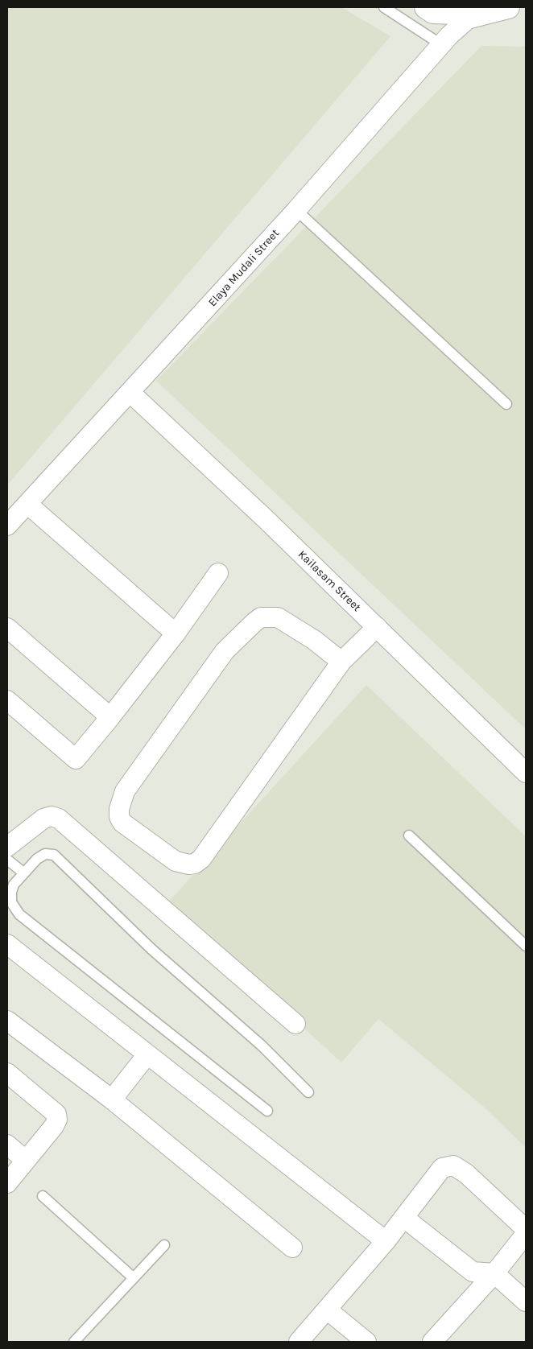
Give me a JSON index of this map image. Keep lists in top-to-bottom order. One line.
{"streets":{"street":["Elaya Mudali Street","Kailasam Street"]},"crossings":[["Elaya Mudali Street","Kailasam Street"]]}
